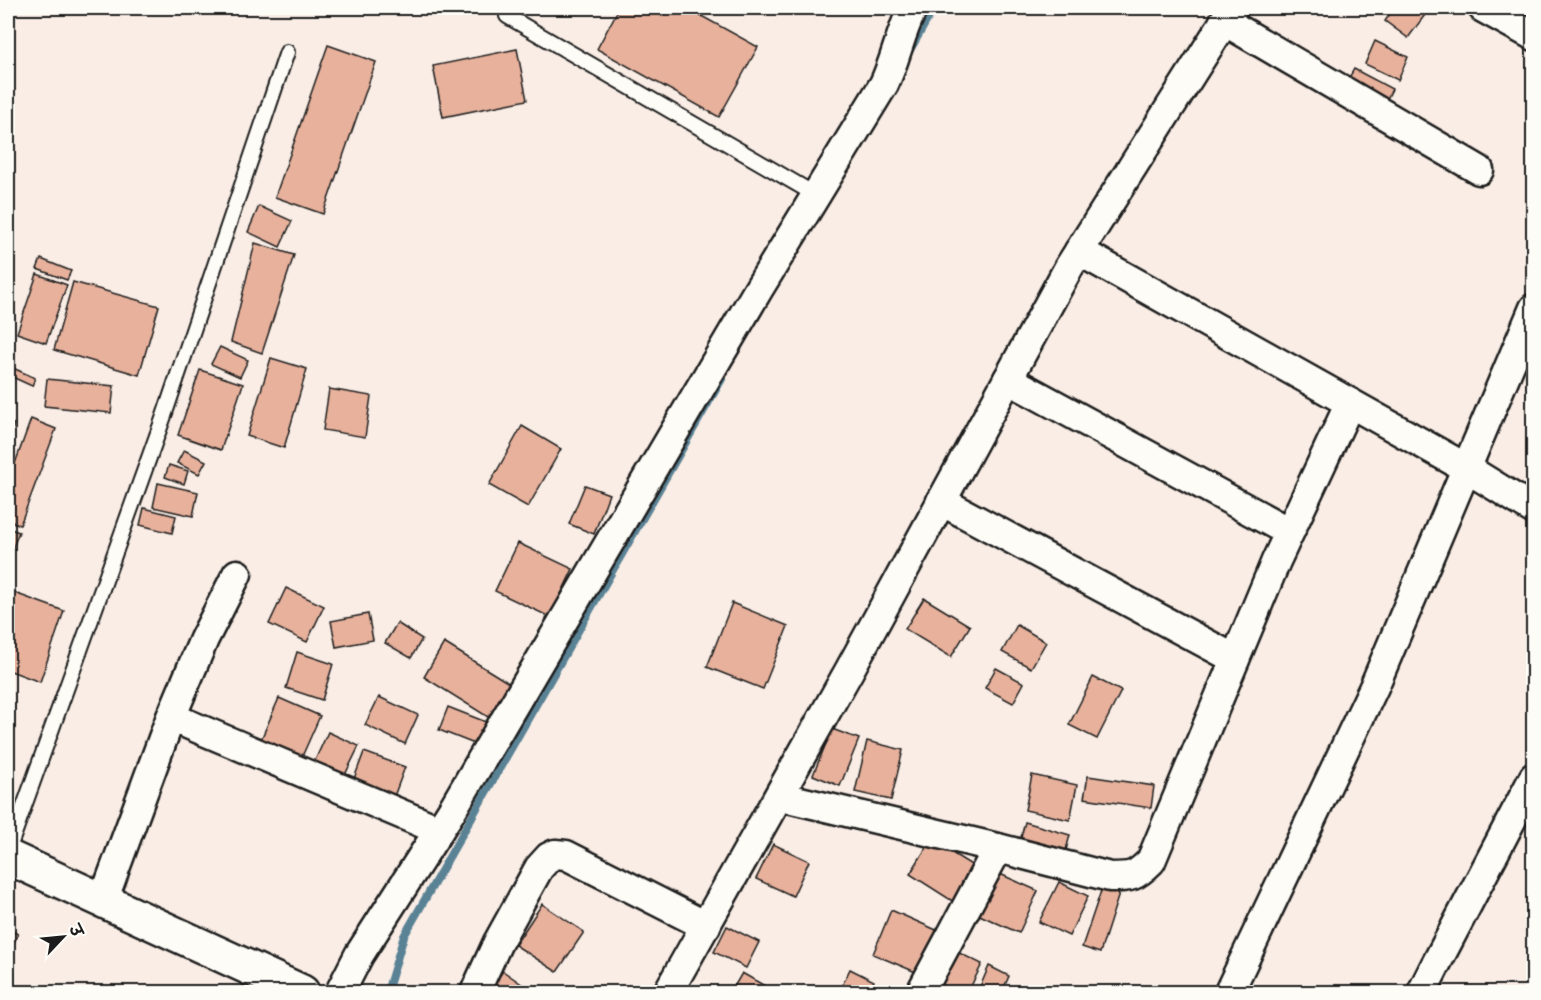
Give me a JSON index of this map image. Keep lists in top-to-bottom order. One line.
{"north":"top right"}
